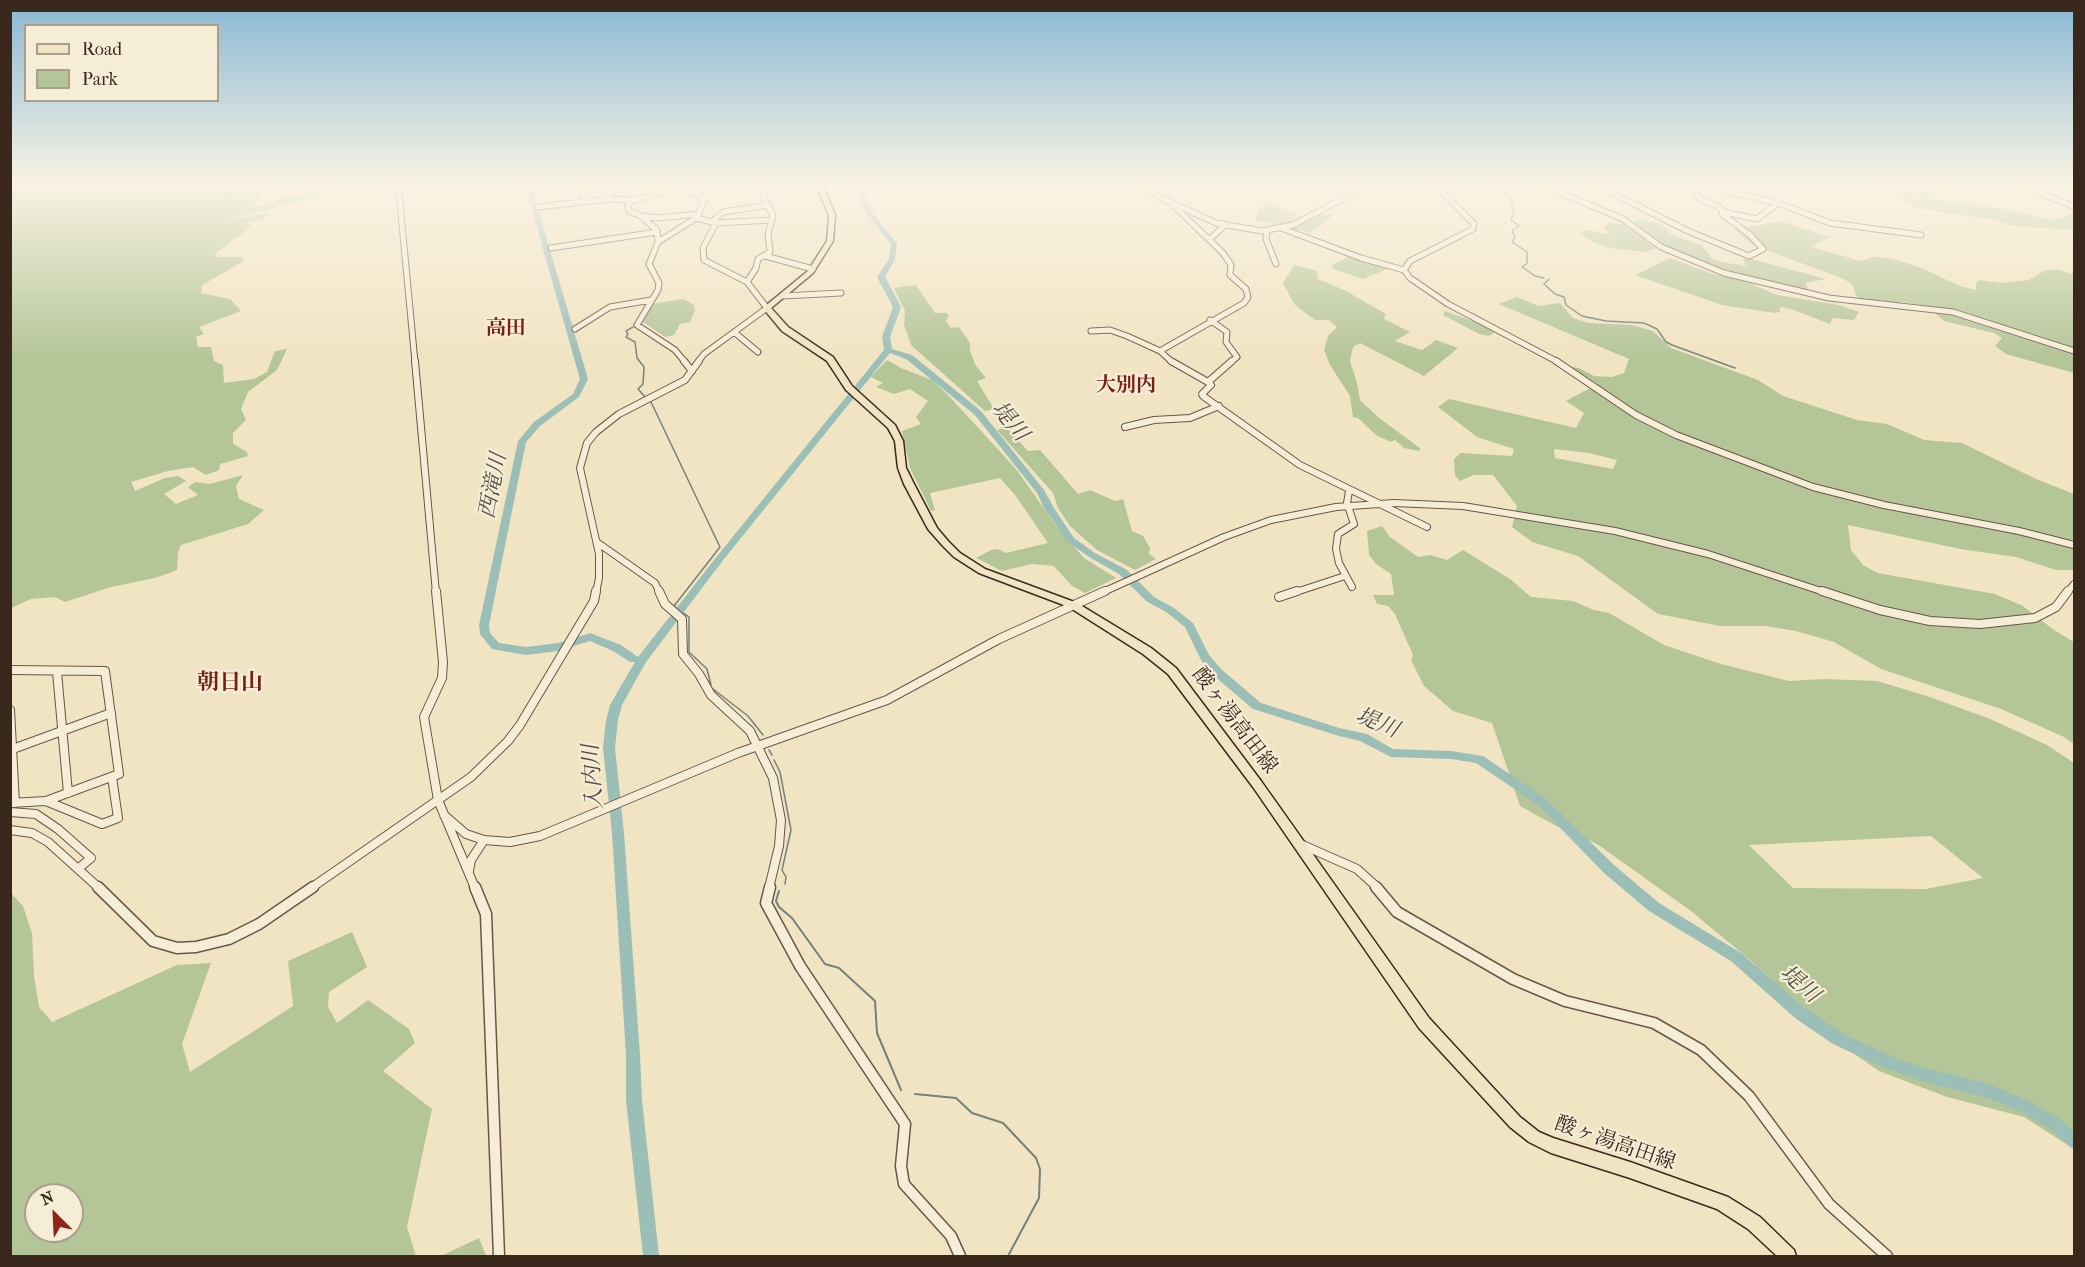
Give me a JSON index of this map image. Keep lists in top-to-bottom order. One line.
{"streets":{"main road":["酸ヶ湯高田線"]},"districts":["高田","大別内","朝日山"],"water":["堤川","西滝川","入内川"],"legend":["Road","Park"],"north":"top left"}
